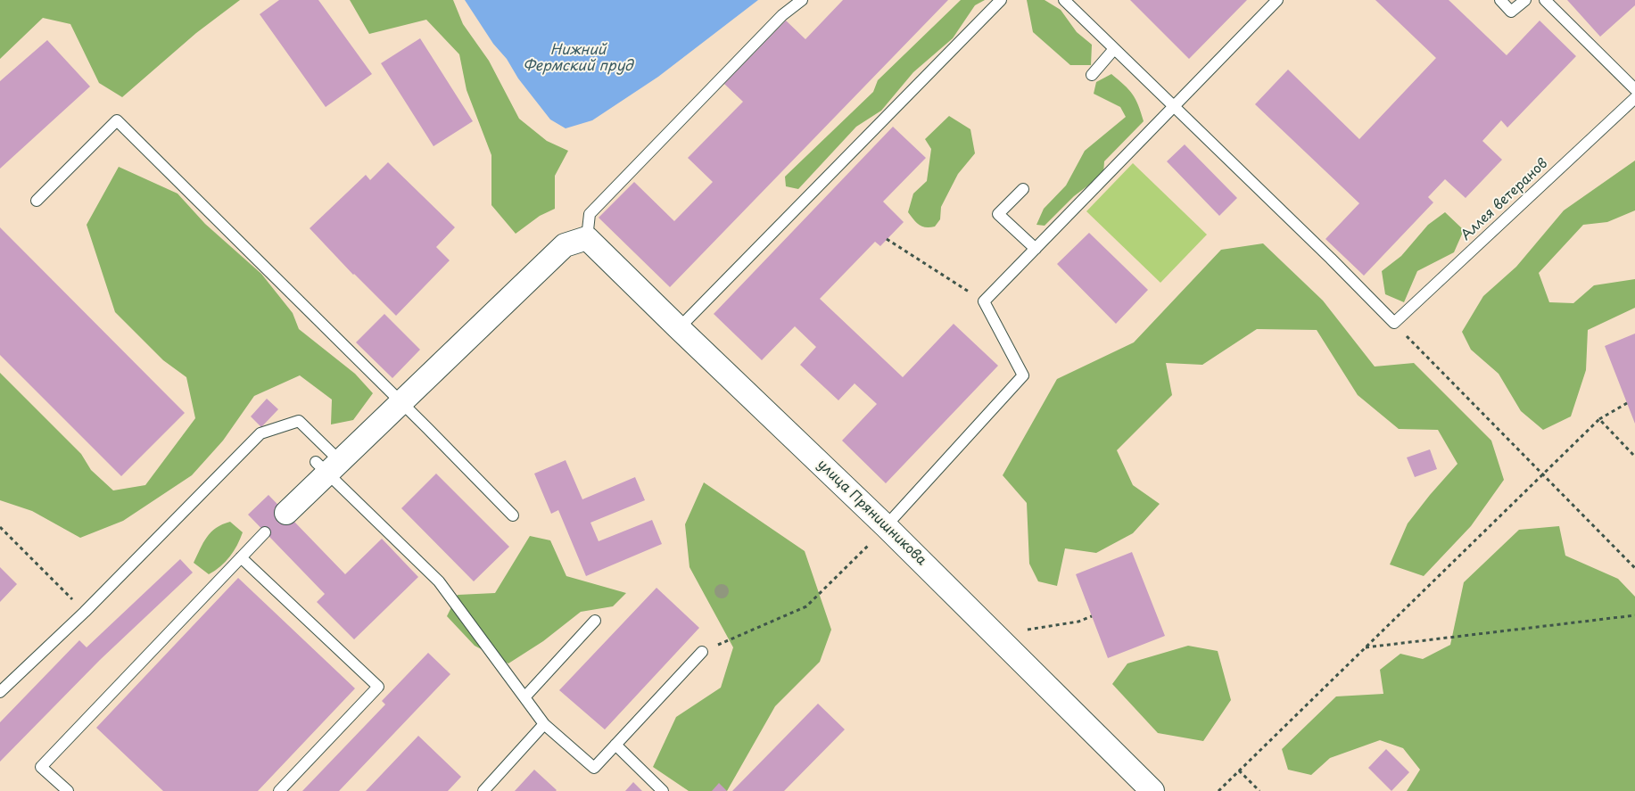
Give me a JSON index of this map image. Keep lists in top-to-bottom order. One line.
{"streets":{"street":["улица Прянишникова"],"lane":["Аллея ветеранов"]},"water":["Нижний Фермский пруд"]}
